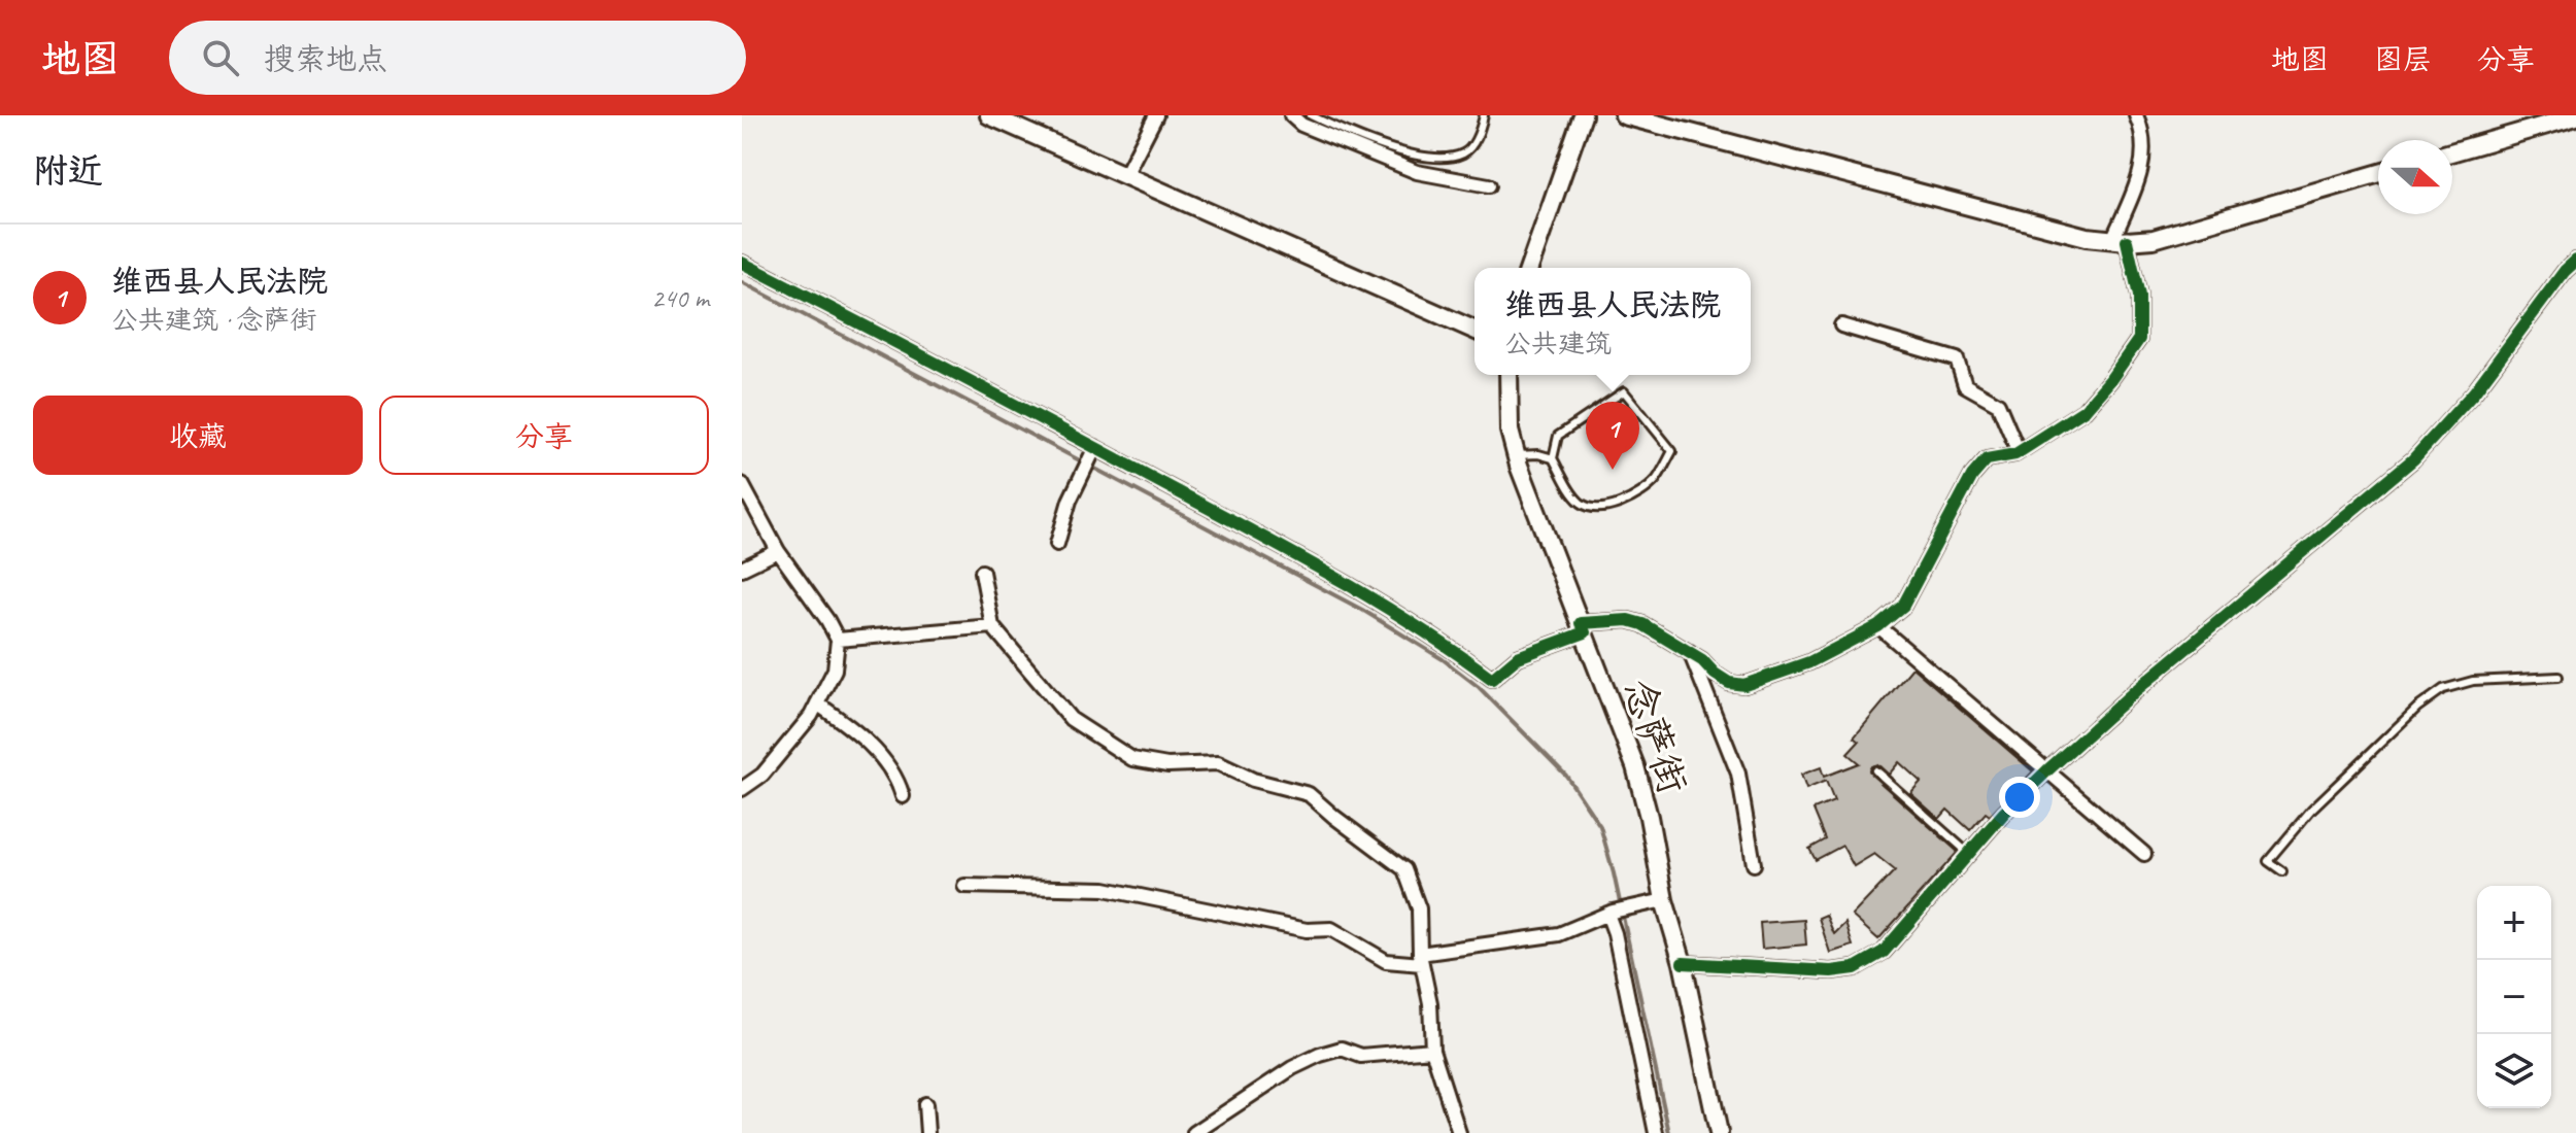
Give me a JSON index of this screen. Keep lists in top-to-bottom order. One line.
{"streets":{"street":["念萨街"]},"north":"right","page":{"header":"地图","search":"搜索地点","nav":["地图","图层","分享"],"heading":"附近","list":[{"mark":"1","name":"维西县人民法院","note":"公共建筑 · 念萨街","value":"240 m"}],"popup":["维西县人民法院","公共建筑"],"buttons":["收藏","分享"],"pins":"1","map_buttons":["+","−"]}}
